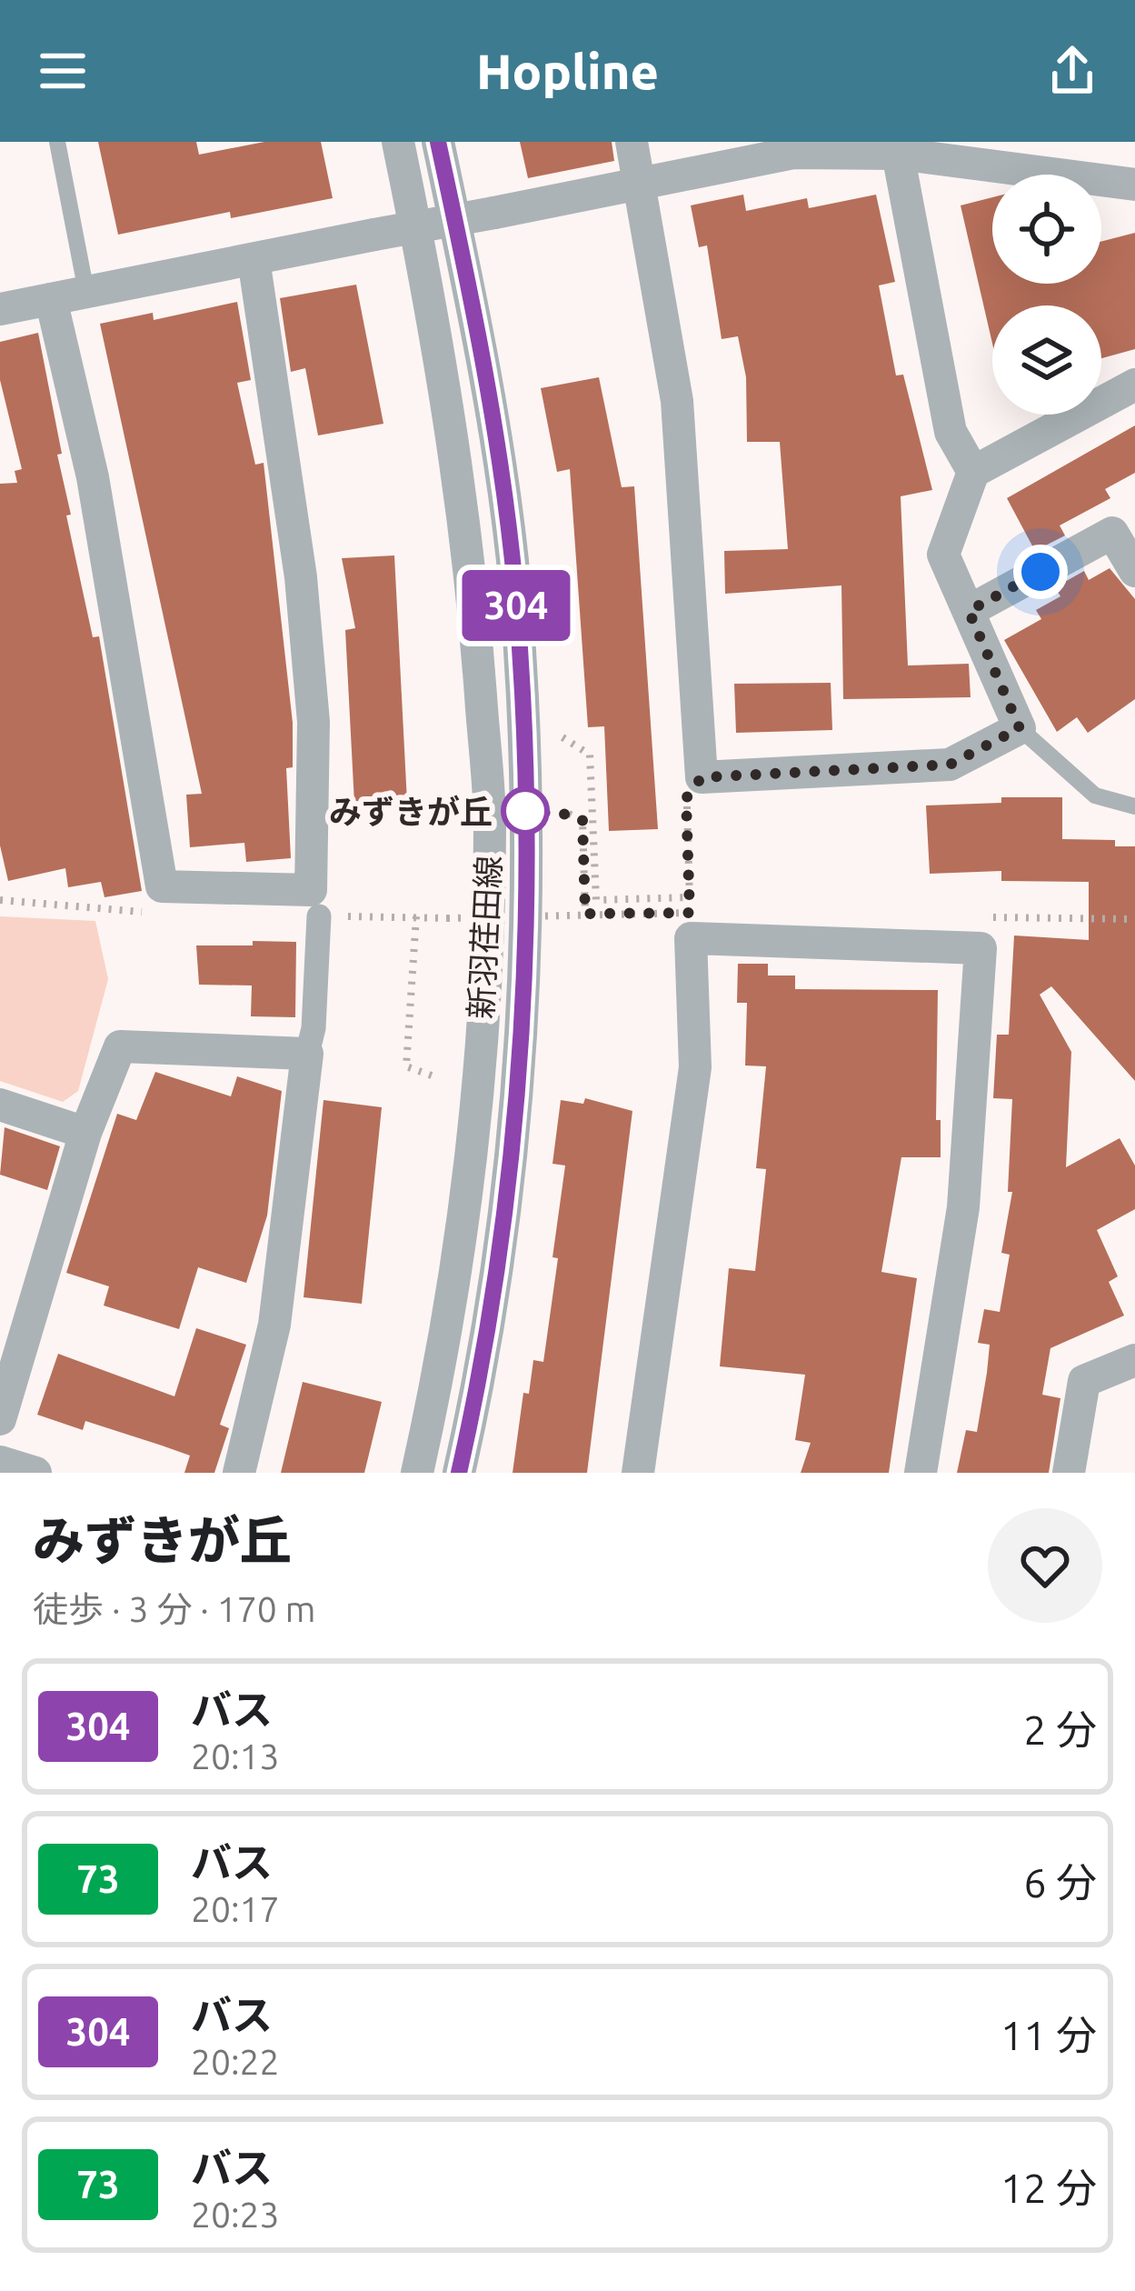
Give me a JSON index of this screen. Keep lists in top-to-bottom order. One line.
{"streets":{"street":["新羽荏田線"]},"places":["みずきが丘"],"lines":["bus line 304"],"page":{"header":"Hopline","on_map":"304","heading":["みずきが丘","徒歩 · 3 分 · 170 m"],"list":[{"mark":"304","name":"バス","note":"20:13","value":"2 分"},{"mark":"73","name":"バス","note":"20:17","value":"6 分"},{"mark":"304","name":"バス","note":"20:22","value":"11 分"},{"mark":"73","name":"バス","note":"20:23","value":"12 分"}]}}
